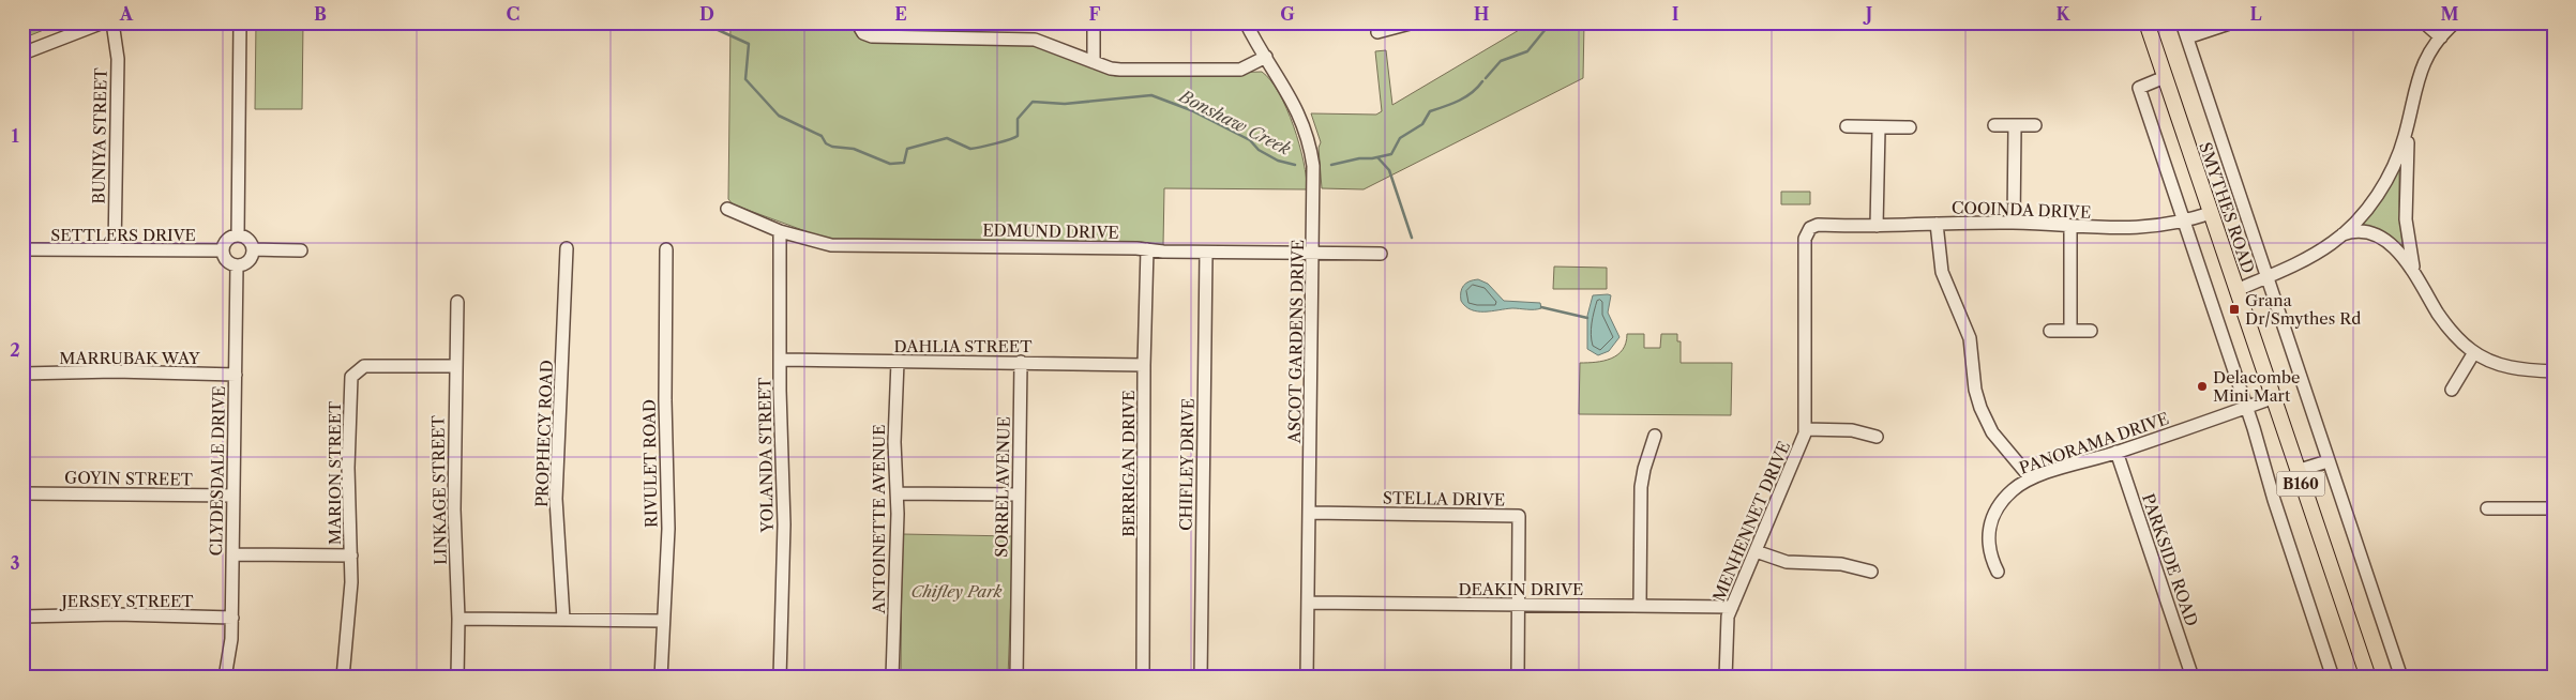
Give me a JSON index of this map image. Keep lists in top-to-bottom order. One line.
{"streets":{"main road":["SMYTHES ROAD","B160"],"street":["BUNIYA STREET","COOINDA DRIVE","EDMUND DRIVE","SETTLERS DRIVE","ASCOT GARDENS DRIVE","DAHLIA STREET","MARRUBAK WAY","PROPHECY ROAD","PANORAMA DRIVE","YOLANDA STREET","RIVULET ROAD","BERRIGAN DRIVE","CHIFLEY DRIVE","CLYDESDALE DRIVE","MARION STREET","GOYIN STREET","SORREL AVENUE","LINKAGE STREET","STELLA DRIVE","ANTOINETTE AVENUE","MENHENNET DRIVE","PARKSIDE ROAD","DEAKIN DRIVE","JERSEY STREET"]},"crossings":[["BUNIYA STREET","SETTLERS DRIVE"],["SMYTHES ROAD","COOINDA DRIVE"],["SMYTHES ROAD","PANORAMA DRIVE"],["COOINDA DRIVE","MENHENNET DRIVE"],["EDMUND DRIVE","ASCOT GARDENS DRIVE"],["EDMUND DRIVE","YOLANDA STREET"],["EDMUND DRIVE","BERRIGAN DRIVE"],["EDMUND DRIVE","CHIFLEY DRIVE"],["SETTLERS DRIVE","CLYDESDALE DRIVE"],["ASCOT GARDENS DRIVE","STELLA DRIVE"],["ASCOT GARDENS DRIVE","DEAKIN DRIVE"],["DAHLIA STREET","YOLANDA STREET"],["DAHLIA STREET","BERRIGAN DRIVE"],["DAHLIA STREET","SORREL AVENUE"],["DAHLIA STREET","ANTOINETTE AVENUE"],["MARRUBAK WAY","CLYDESDALE DRIVE"],["PANORAMA DRIVE","PARKSIDE ROAD"],["CLYDESDALE DRIVE","GOYIN STREET"],["CLYDESDALE DRIVE","JERSEY STREET"],["MARION STREET","LINKAGE STREET"],["STELLA DRIVE","DEAKIN DRIVE"],["MENHENNET DRIVE","DEAKIN DRIVE"]],"water":["Bonshaw Creek"],"parks":["Chifley Park"],"places":{"transit":["Grana Dr/Smythes Rd"],"other":["Delacombe Mini Mart"]},"grid":{"columns":["A","B","C","D","E","F","G","H","I","J","K","L","M"],"rows":["1","2","3"]}}
